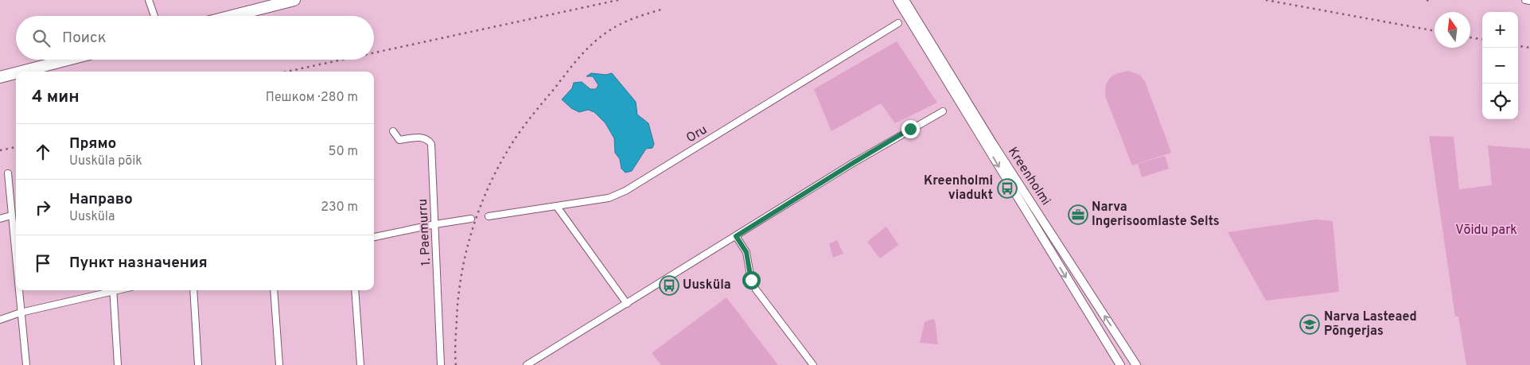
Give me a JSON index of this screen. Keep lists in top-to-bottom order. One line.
{"streets":{"main road":["Kreenholmi"],"street":["Oru","1. Paemurru"]},"parks":["Võidu park"],"places":{"bus stop":["Kreenholmi viadukt","Uusküla"],"office":["Narva Ingerisoomlaste Selts"],"school or university":["Narva Lasteaed Põngerjas"]},"north":"top","page":{"map_buttons":["+","−"],"search":"Поиск","heading":["4 мин","Пешком · 280 m"],"list":[["Прямо","Uusküla põik","50 m"],["Направо","Uusküla","230 m"],"Пункт назначения"]}}
